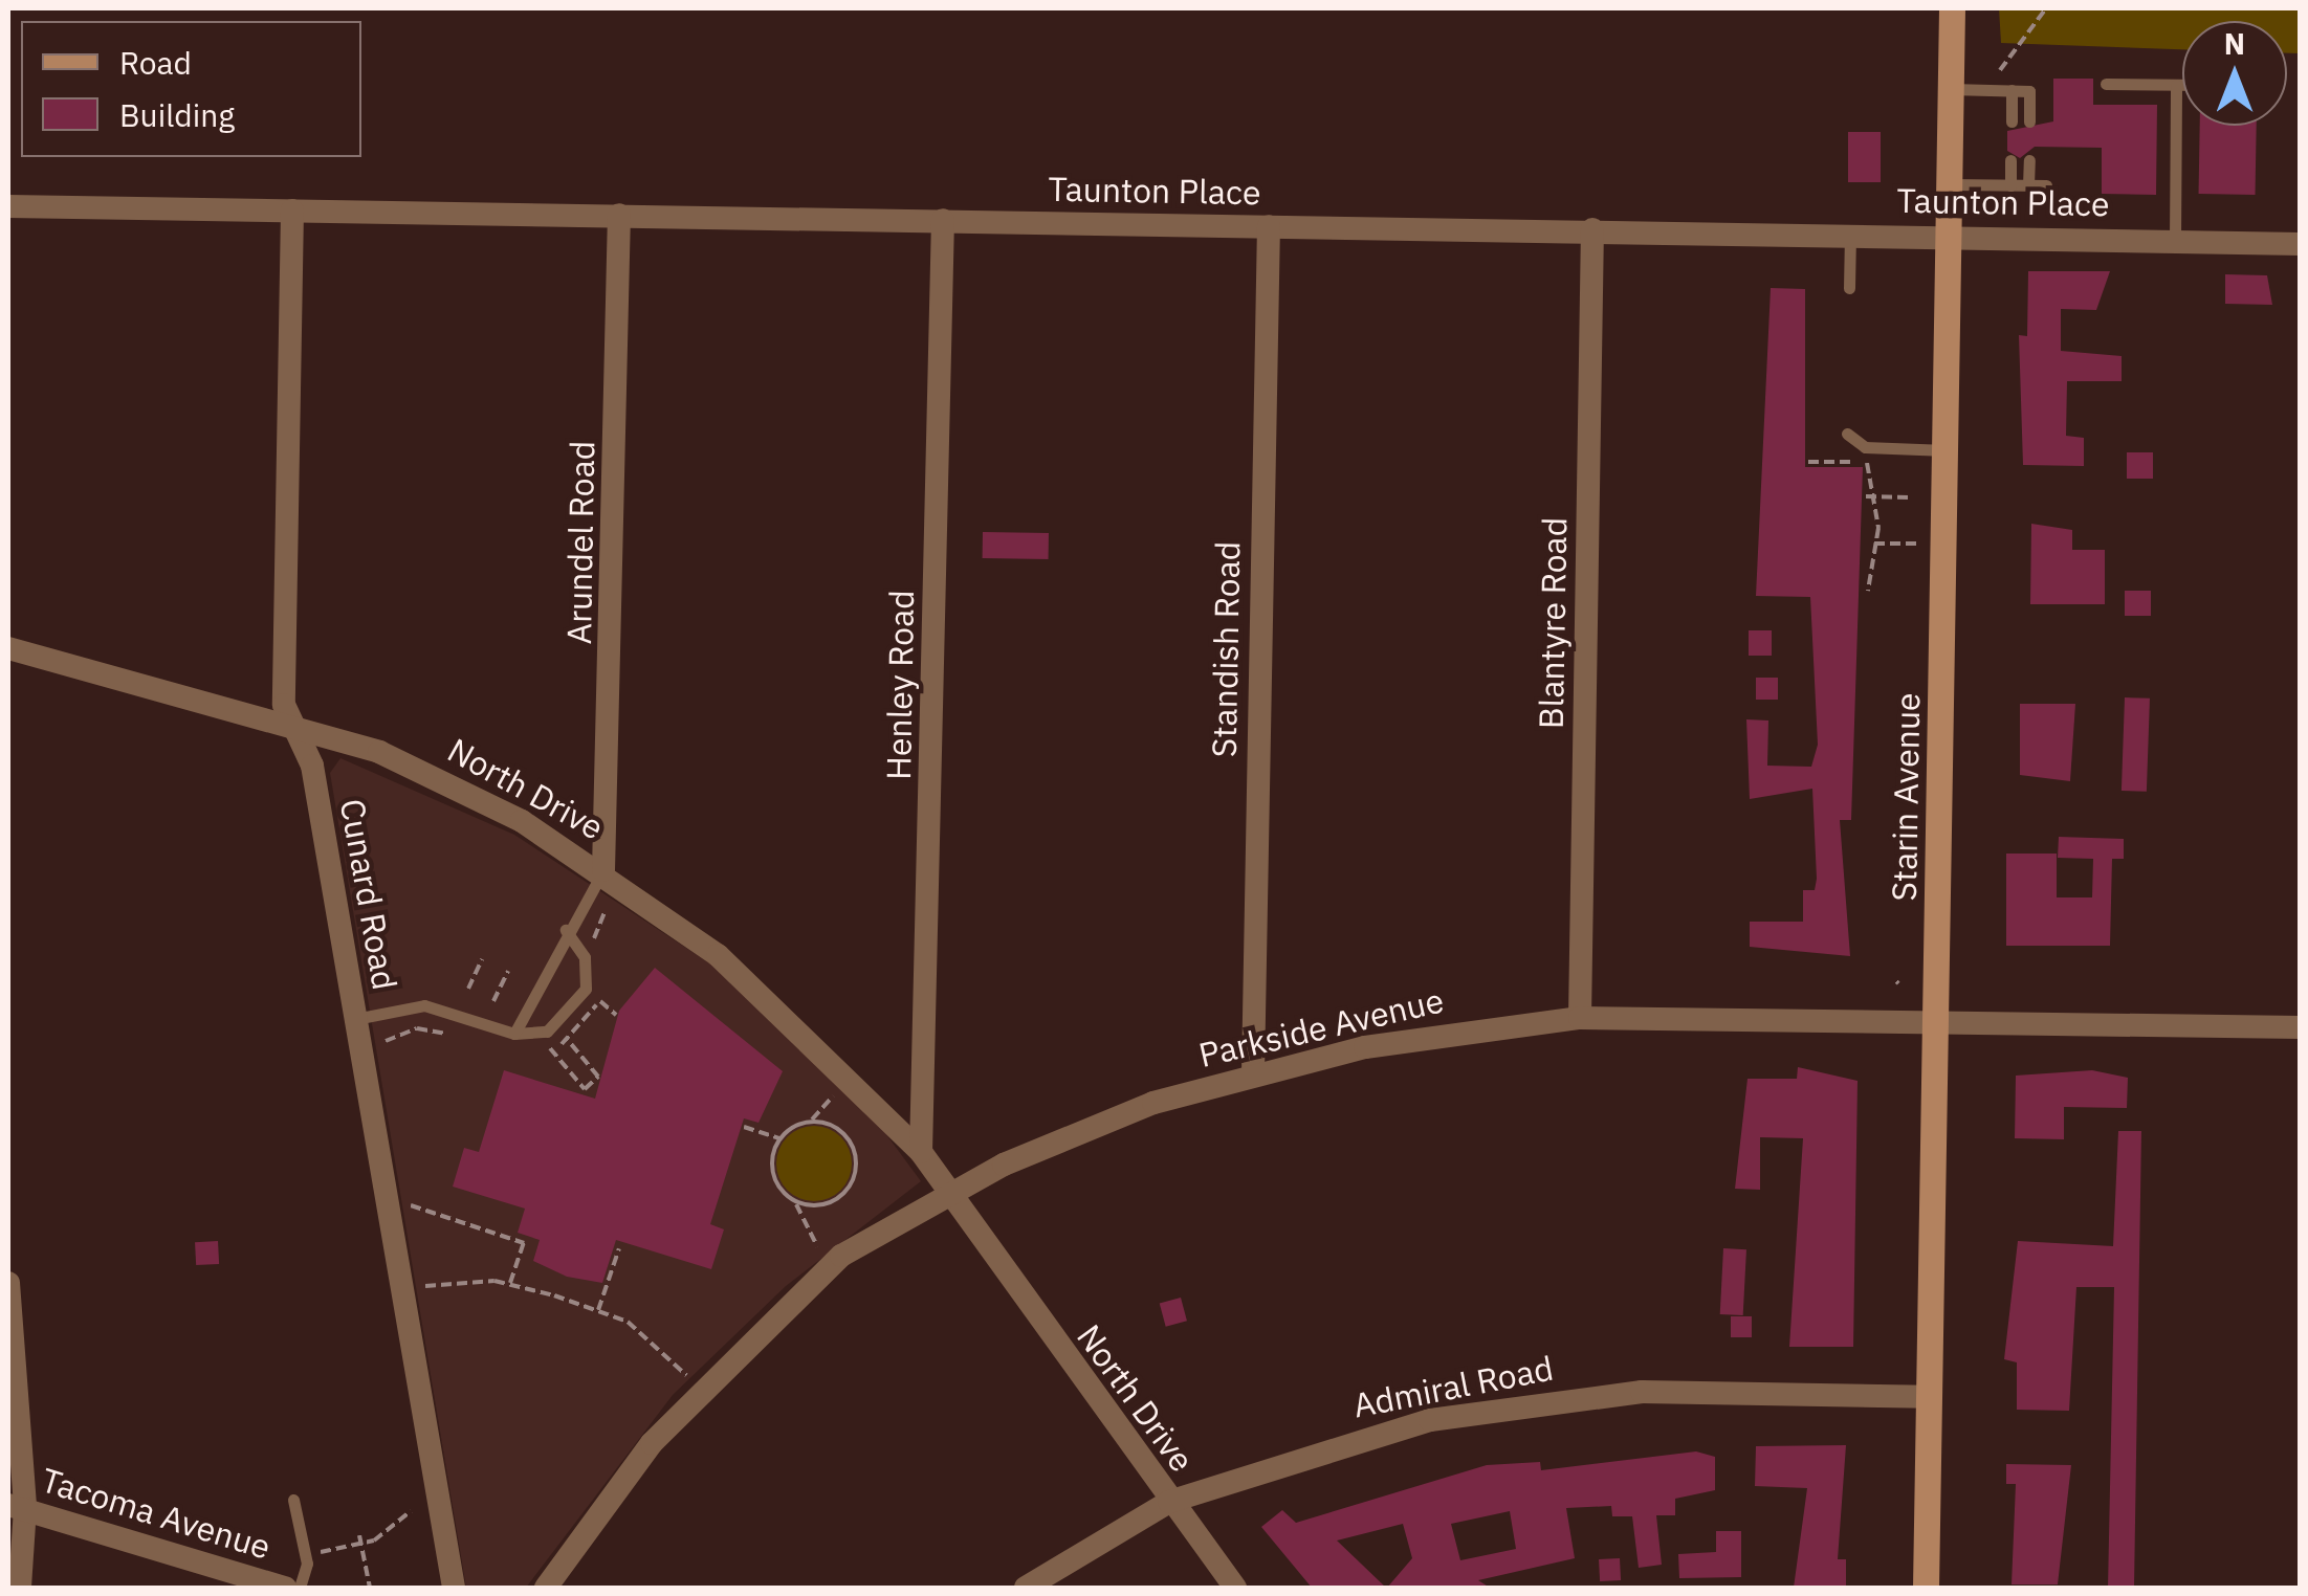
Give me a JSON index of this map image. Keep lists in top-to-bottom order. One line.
{"streets":{"street":["Taunton Place","Arundel Road","Blantyre Road","Standish Road","Henley Road","North Drive","Starin Avenue","Cunard Road","Parkside Avenue","Admiral Road","Tacoma Avenue"]},"crossings":[["Taunton Place","Arundel Road"],["Taunton Place","Blantyre Road"],["Taunton Place","Standish Road"],["Taunton Place","Henley Road"],["Taunton Place","Starin Avenue"],["Taunton Place","Cunard Road"],["Arundel Road","North Drive"],["Blantyre Road","Parkside Avenue"],["Standish Road","Parkside Avenue"],["Henley Road","North Drive"],["North Drive","Cunard Road"],["North Drive","Parkside Avenue"],["North Drive","Admiral Road"],["Starin Avenue","Parkside Avenue"],["Starin Avenue","Admiral Road"]],"legend":["Road","Building"],"north":"top"}
